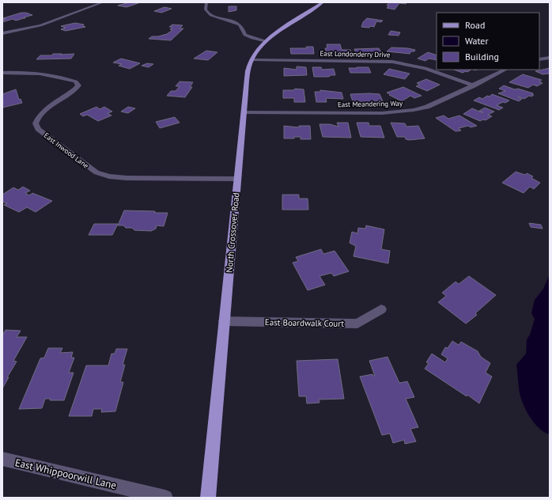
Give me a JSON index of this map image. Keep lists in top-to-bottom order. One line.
{"streets":{"main road":["North Crossover Road"],"street":["East Londonderry Drive","East Meandering Way","East Inwood Lane","East Boardwalk Court","East Whippoorwill Lane"]},"crossings":[["East Londonderry Drive","East Meandering Way"],["East Londonderry Drive","North Crossover Road"],["East Meandering Way","North Crossover Road"],["East Inwood Lane","North Crossover Road"],["North Crossover Road","East Boardwalk Court"]],"legend":["Road","Water","Building"]}
